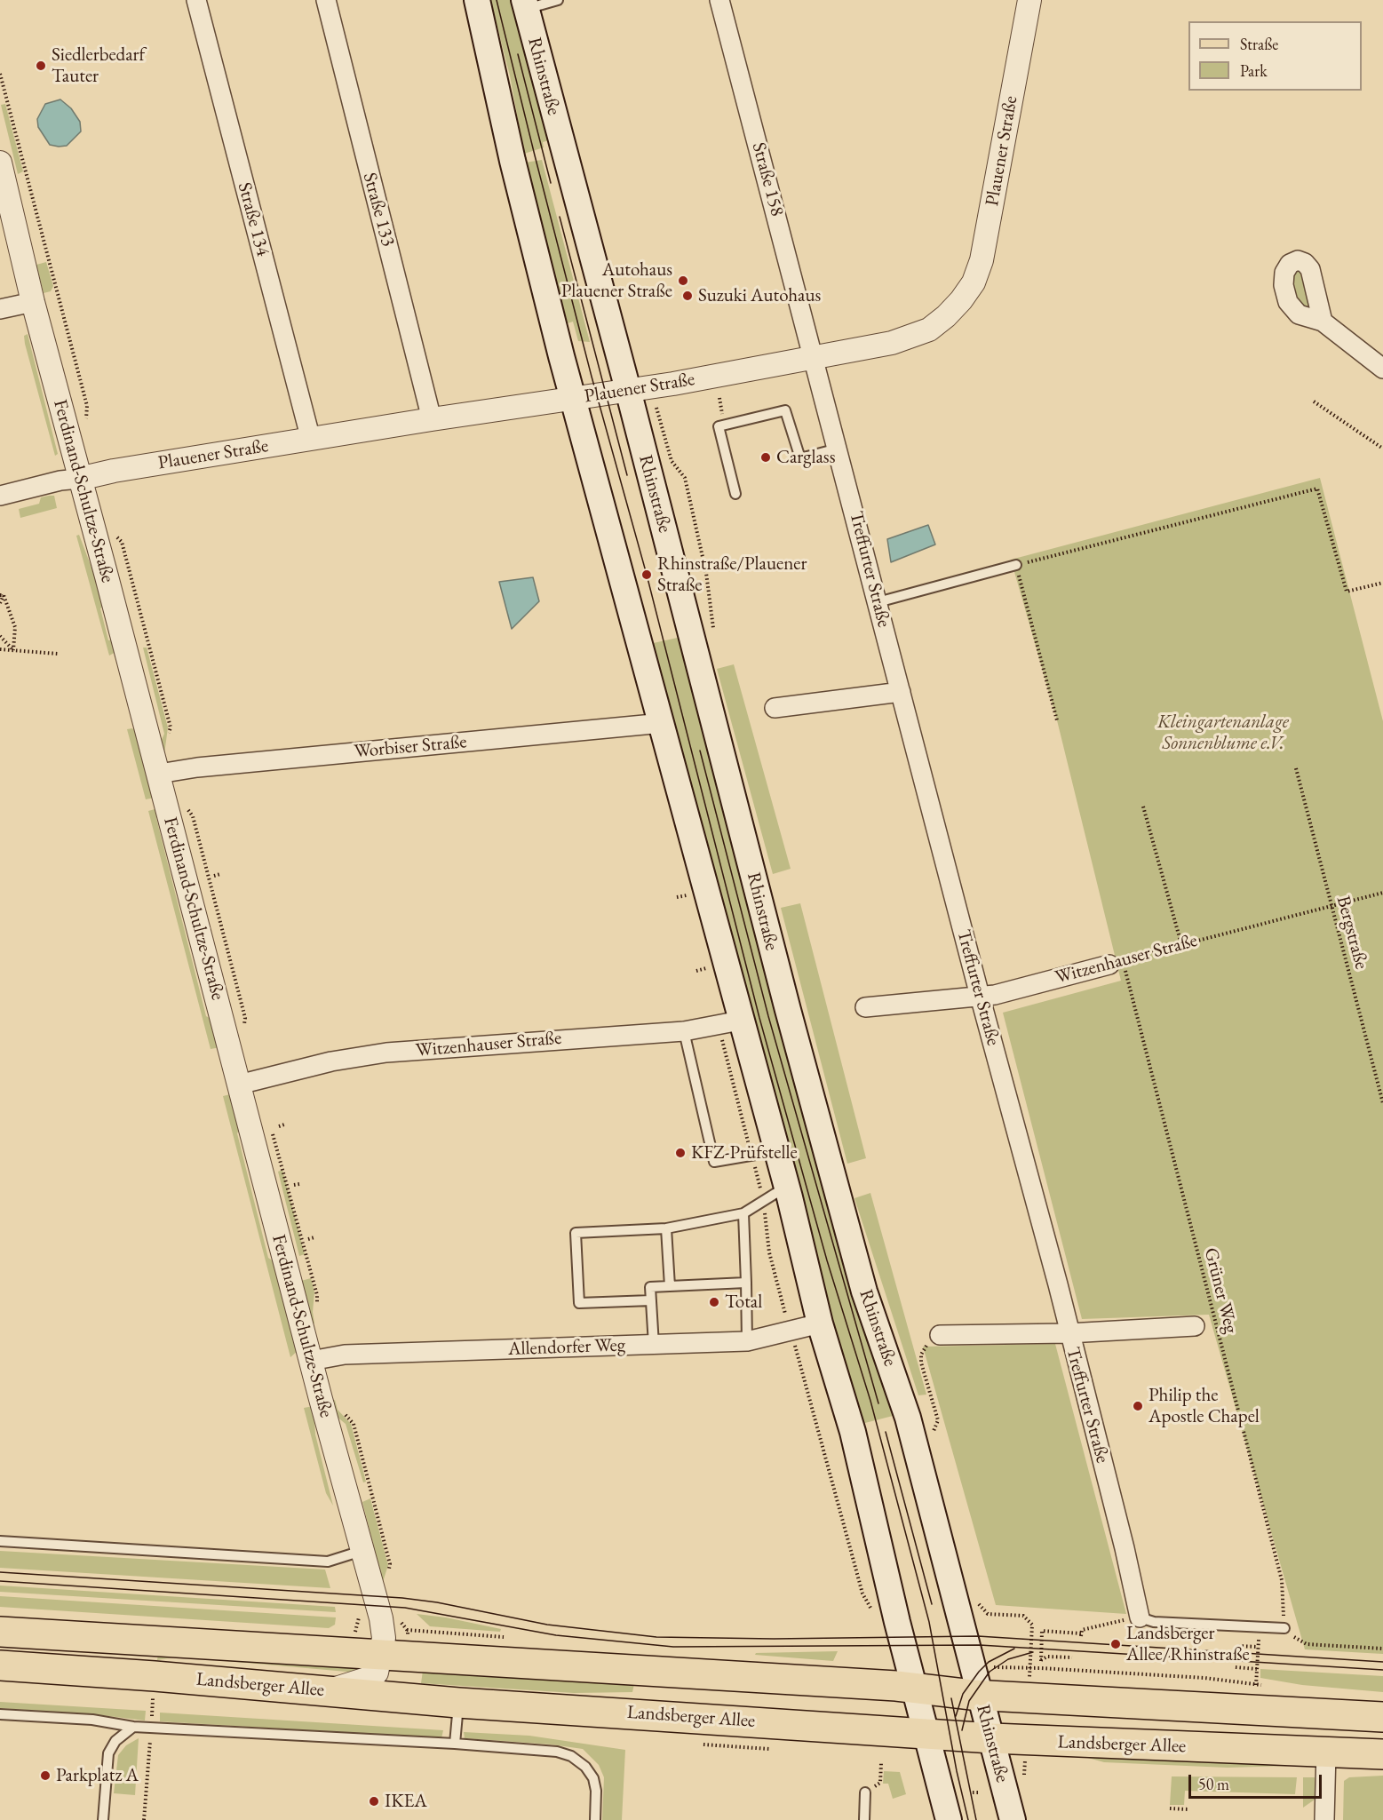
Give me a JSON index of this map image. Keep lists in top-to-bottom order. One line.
{"streets":{"main road":["Rhinstraße","Landsberger Allee"],"street":["Plauener Straße","Straße 158","Straße 133","Straße 134","Ferdinand-Schultze-Straße","Treffurter Straße","Worbiser Straße","Witzenhauser Straße","Allendorfer Weg"],"path":["Bergstraße","Grüner Weg"]},"crossings":[["Rhinstraße","Plauener Straße"],["Rhinstraße","Landsberger Allee"],["Plauener Straße","Straße 158"],["Plauener Straße","Straße 133"],["Plauener Straße","Straße 134"],["Plauener Straße","Ferdinand-Schultze-Straße"],["Plauener Straße","Treffurter Straße"],["Straße 158","Treffurter Straße"],["Ferdinand-Schultze-Straße","Worbiser Straße"],["Ferdinand-Schultze-Straße","Witzenhauser Straße"],["Ferdinand-Schultze-Straße","Allendorfer Weg"],["Ferdinand-Schultze-Straße","Landsberger Allee"],["Treffurter Straße","Witzenhauser Straße"],["Bergstraße","Witzenhauser Straße"],["Witzenhauser Straße","Grüner Weg"]],"parks":["Kleingartenanlage Sonnenblume e.V."],"places":["Siedlerbedarf Tauter","Autohaus Plauener Straße","Suzuki Autohaus","Carglass","Rhinstraße/Plauener Straße","KFZ-Prüfstelle","Total","Philip the Apostle Chapel","Landsberger Allee/Rhinstraße","Parkplatz A","IKEA"],"legend":["Straße","Park"],"scale_bar":"50 m"}
